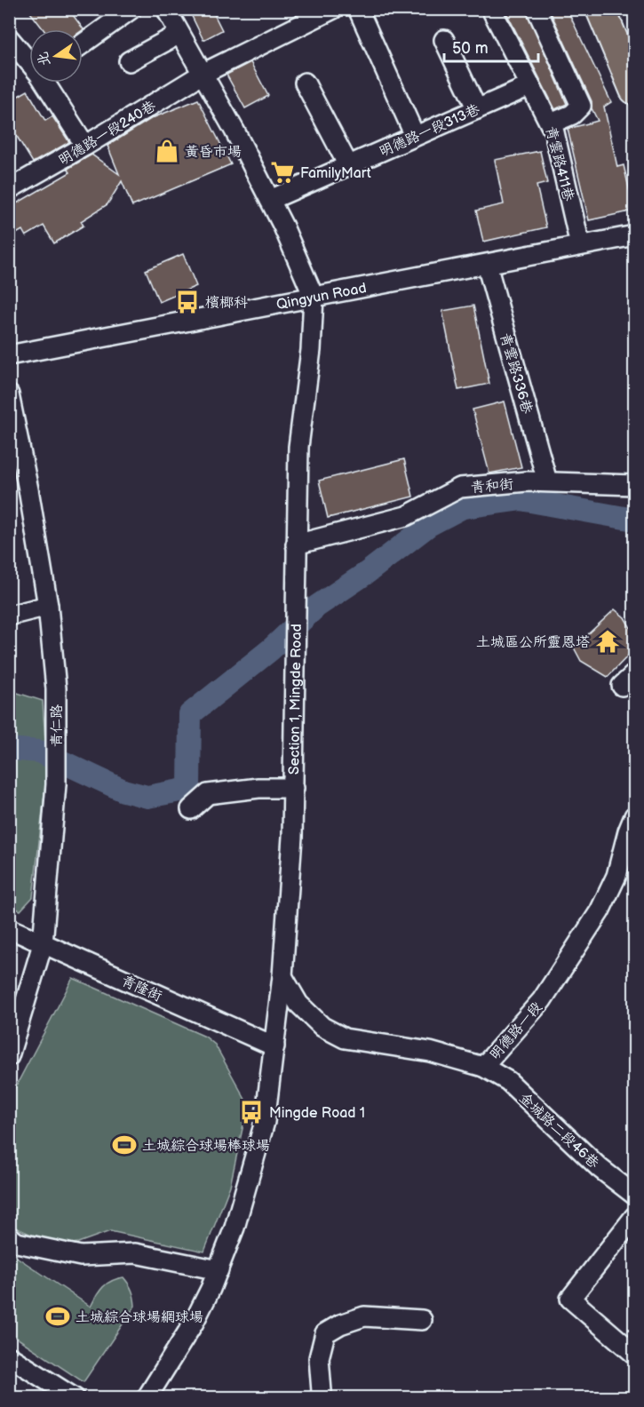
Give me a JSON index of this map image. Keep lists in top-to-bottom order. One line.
{"streets":{"street":["明德路一段313巷","明德路一段240巷","青雲路411巷","Qingyun Road","青雲路336巷","青和街","Section 1, Mingde Road","青仁路","青隆街","明德路一段","金城路二段46巷"]},"crossings":[["明德路一段313巷","青雲路411巷"],["明德路一段313巷","Section 1, Mingde Road"],["明德路一段240巷","Section 1, Mingde Road"],["青雲路411巷","Qingyun Road"],["Qingyun Road","青雲路336巷"],["Qingyun Road","Section 1, Mingde Road"],["青雲路336巷","青和街"],["青和街","Section 1, Mingde Road"],["Section 1, Mingde Road","青隆街"],["Section 1, Mingde Road","明德路一段"],["青仁路","青隆街"],["明德路一段","金城路二段46巷"]],"places":{"shop":["黃昏市場"],"supermarket":["FamilyMart"],"bus stop":["檳榔科","Mingde Road 1"],"temple":["土城區公所靈恩塔"],"sports":["土城綜合球場棒球場","土城綜合球場網球場"]},"scale_bar":"50 m","north":"left"}
